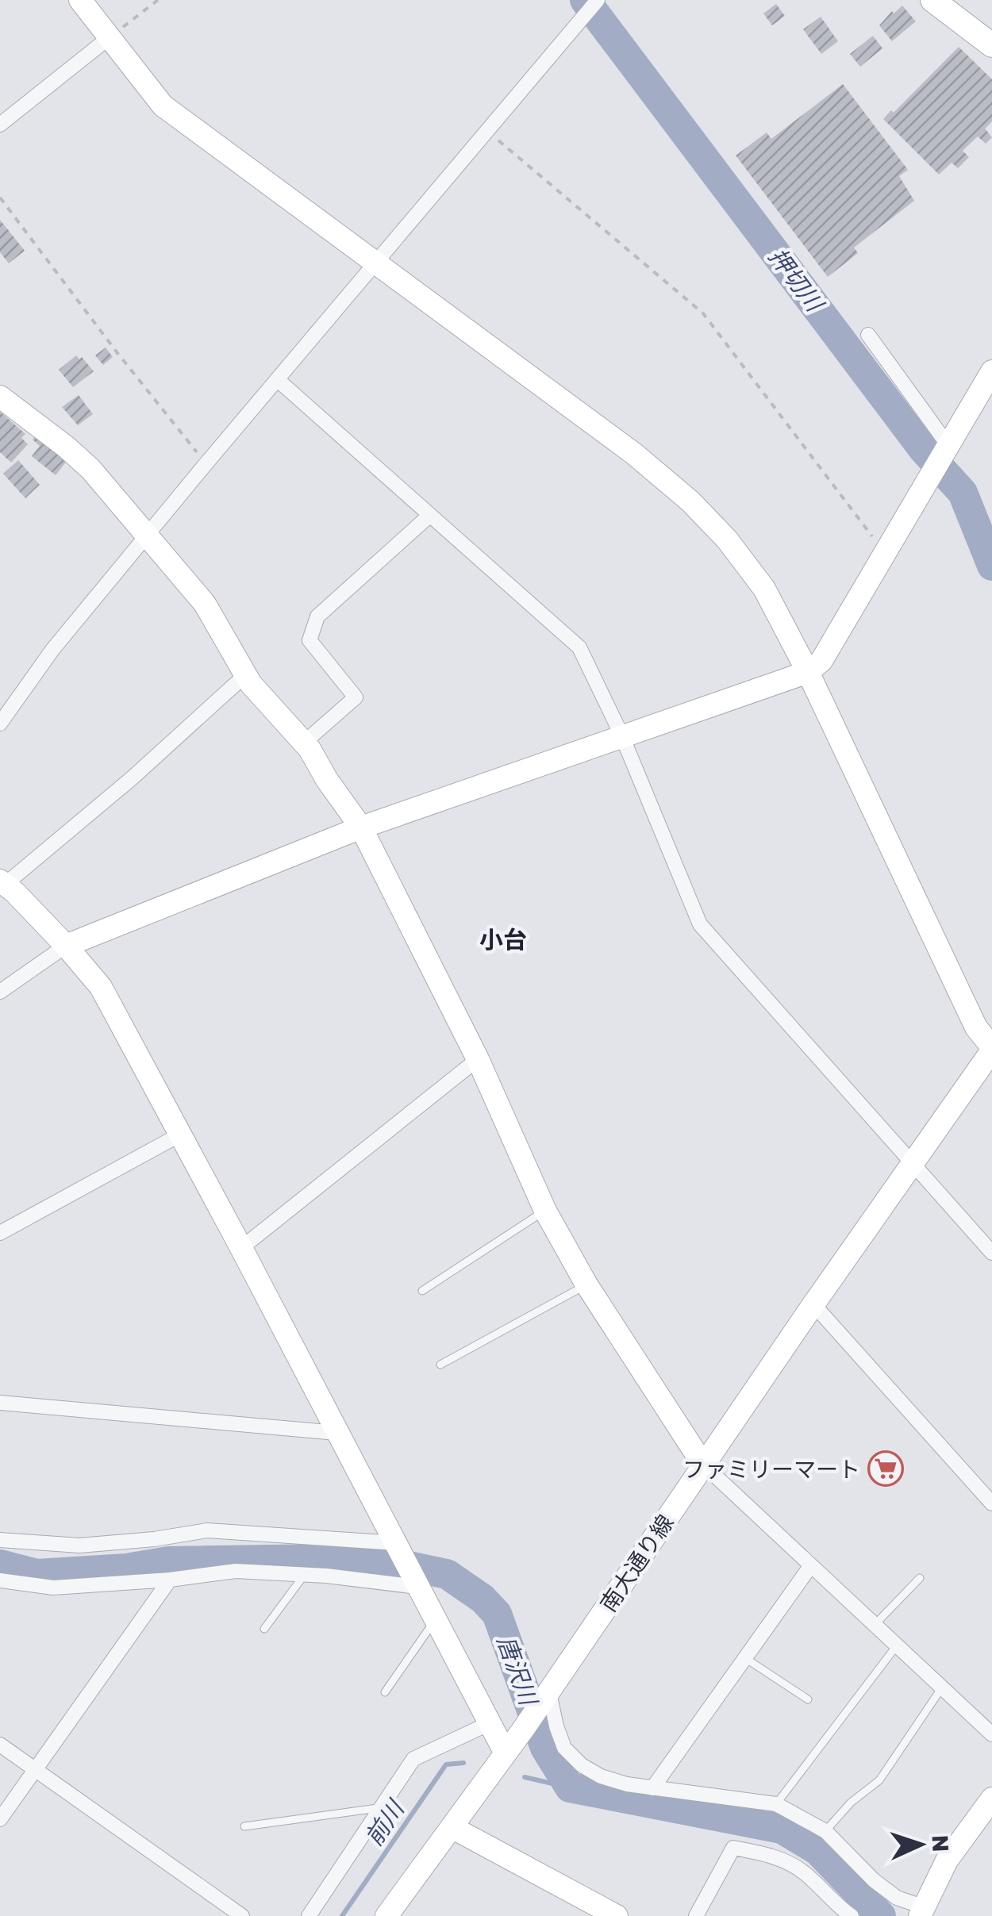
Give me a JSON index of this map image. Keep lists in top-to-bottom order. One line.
{"streets":{"street":["南大通り線"]},"districts":["小台"],"water":["押切川","唐沢川","前川"],"places":{"supermarket":["ファミリーマート"]},"north":"right"}
